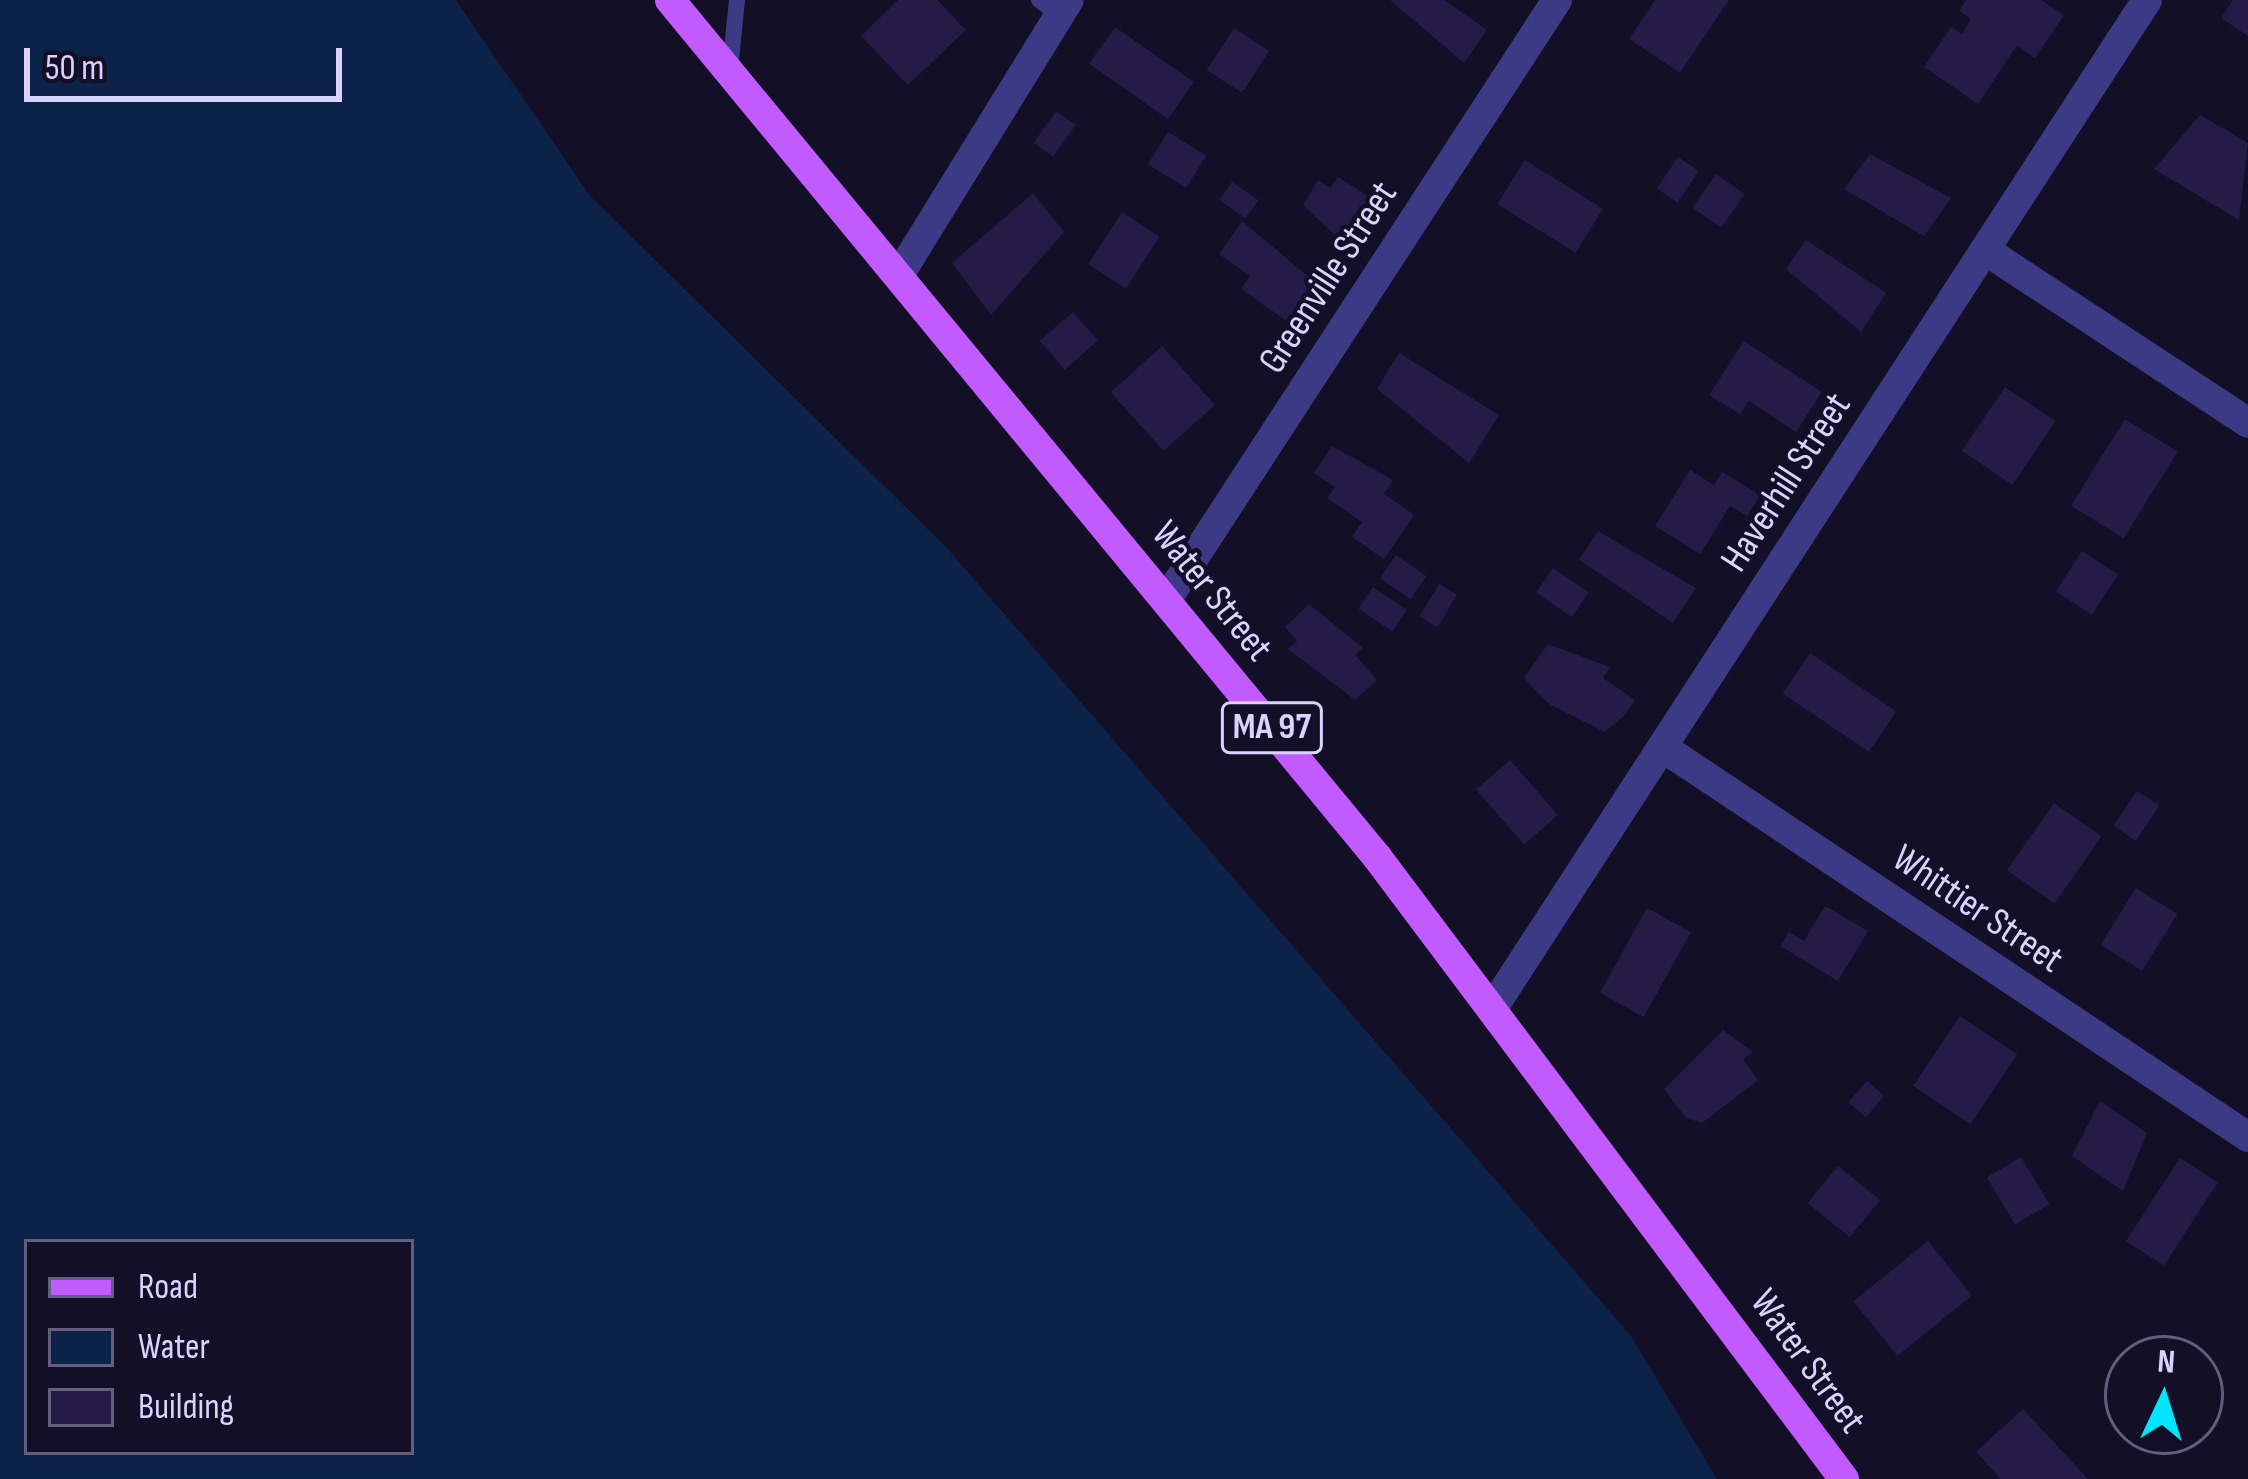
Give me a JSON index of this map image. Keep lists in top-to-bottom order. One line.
{"streets":{"main road":["Water Street","MA 97"],"street":["Greenville Street","Haverhill Street","Whittier Street"]},"crossings":[["Greenville Street","Water Street"],["Haverhill Street","Water Street"],["Haverhill Street","Whittier Street"]],"legend":["Road","Water","Building"],"scale_bar":"50 m","north":"top"}
